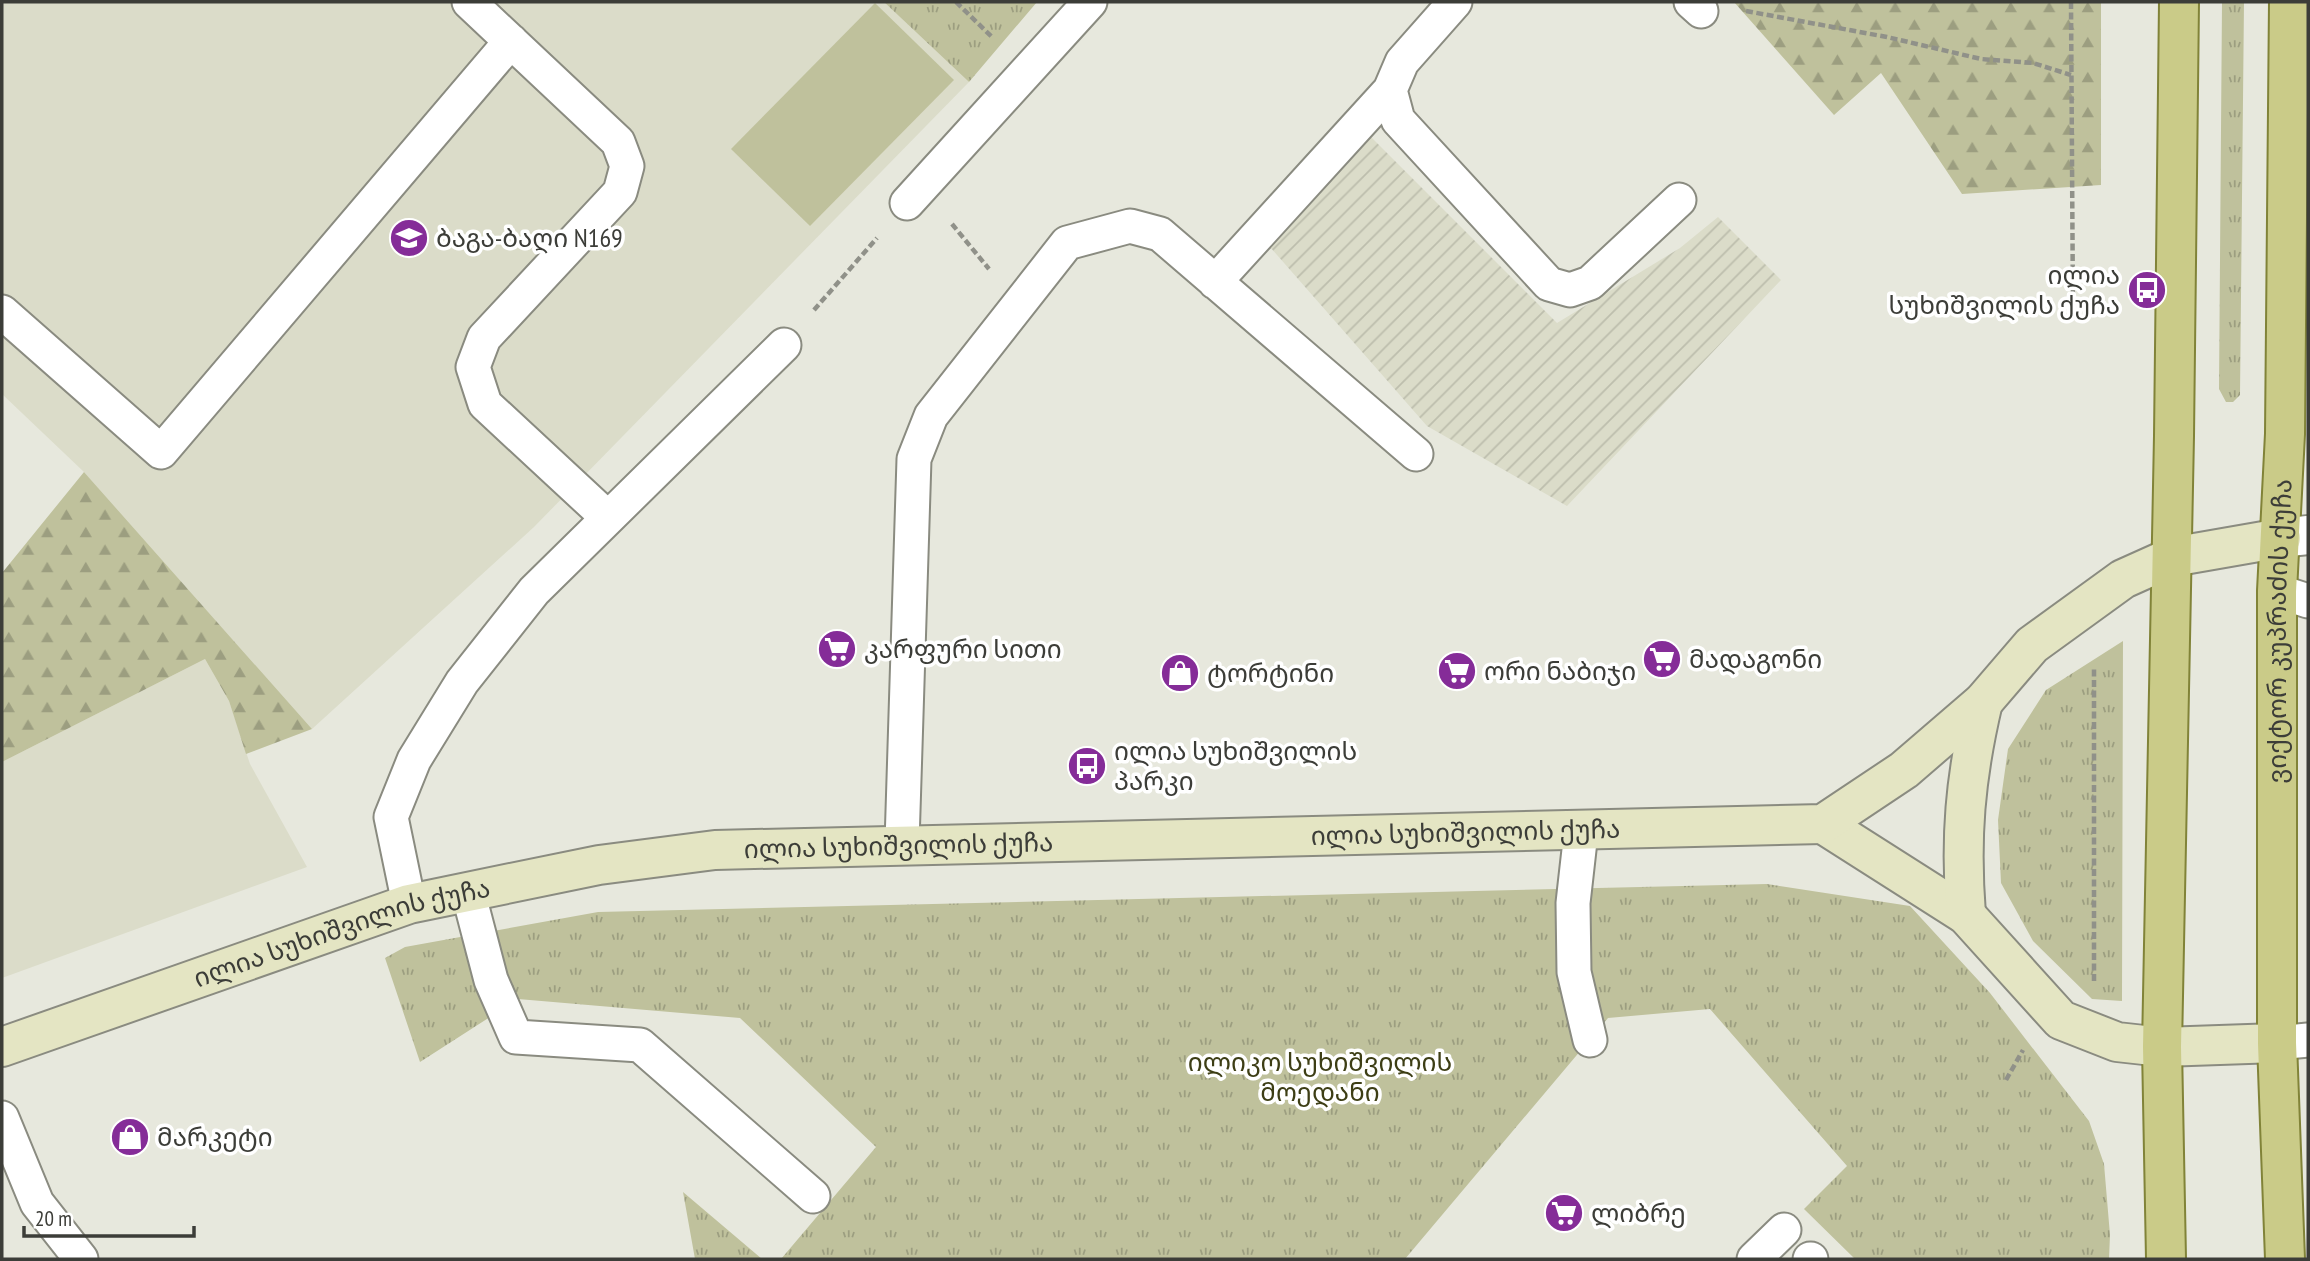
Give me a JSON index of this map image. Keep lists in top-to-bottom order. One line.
{"streets":{"main road":["ვიქტორ კუპრაძის ქუჩა"],"street":["ილია სუხიშვილის ქუჩა"]},"parks":["ილიკო სუხიშვილის მოედანი"],"places":{"school or university":["ბაგა-ბაღი N169"],"bus stop":["ილია სუხიშვილის ქუჩა","ილია სუხიშვილის პარკი"],"supermarket":["კარფური სითი","მადაგონი","ორი ნაბიჯი","ლიბრე"],"shop":["ტორტინი","მარკეტი"]},"scale_bar":"20 m"}
